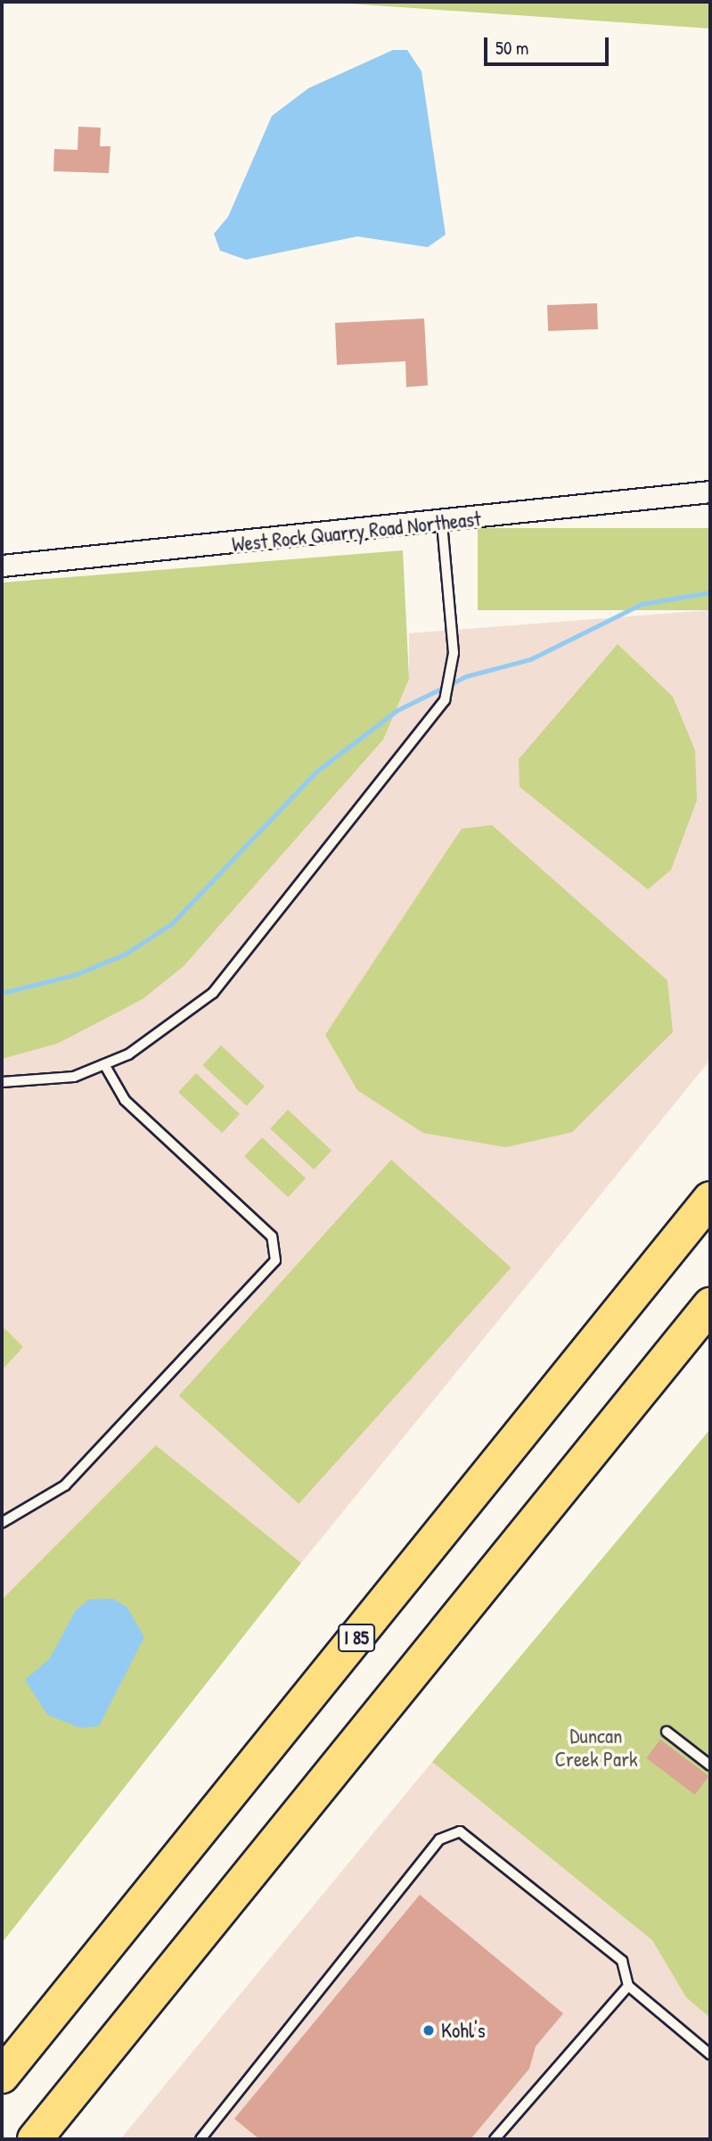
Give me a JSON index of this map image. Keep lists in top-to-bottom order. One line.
{"streets":{"highway":["I 85"],"street":["West Rock Quarry Road Northeast"]},"parks":["Duncan Creek Park"],"places":["Kohl's"],"scale_bar":"50 m"}
